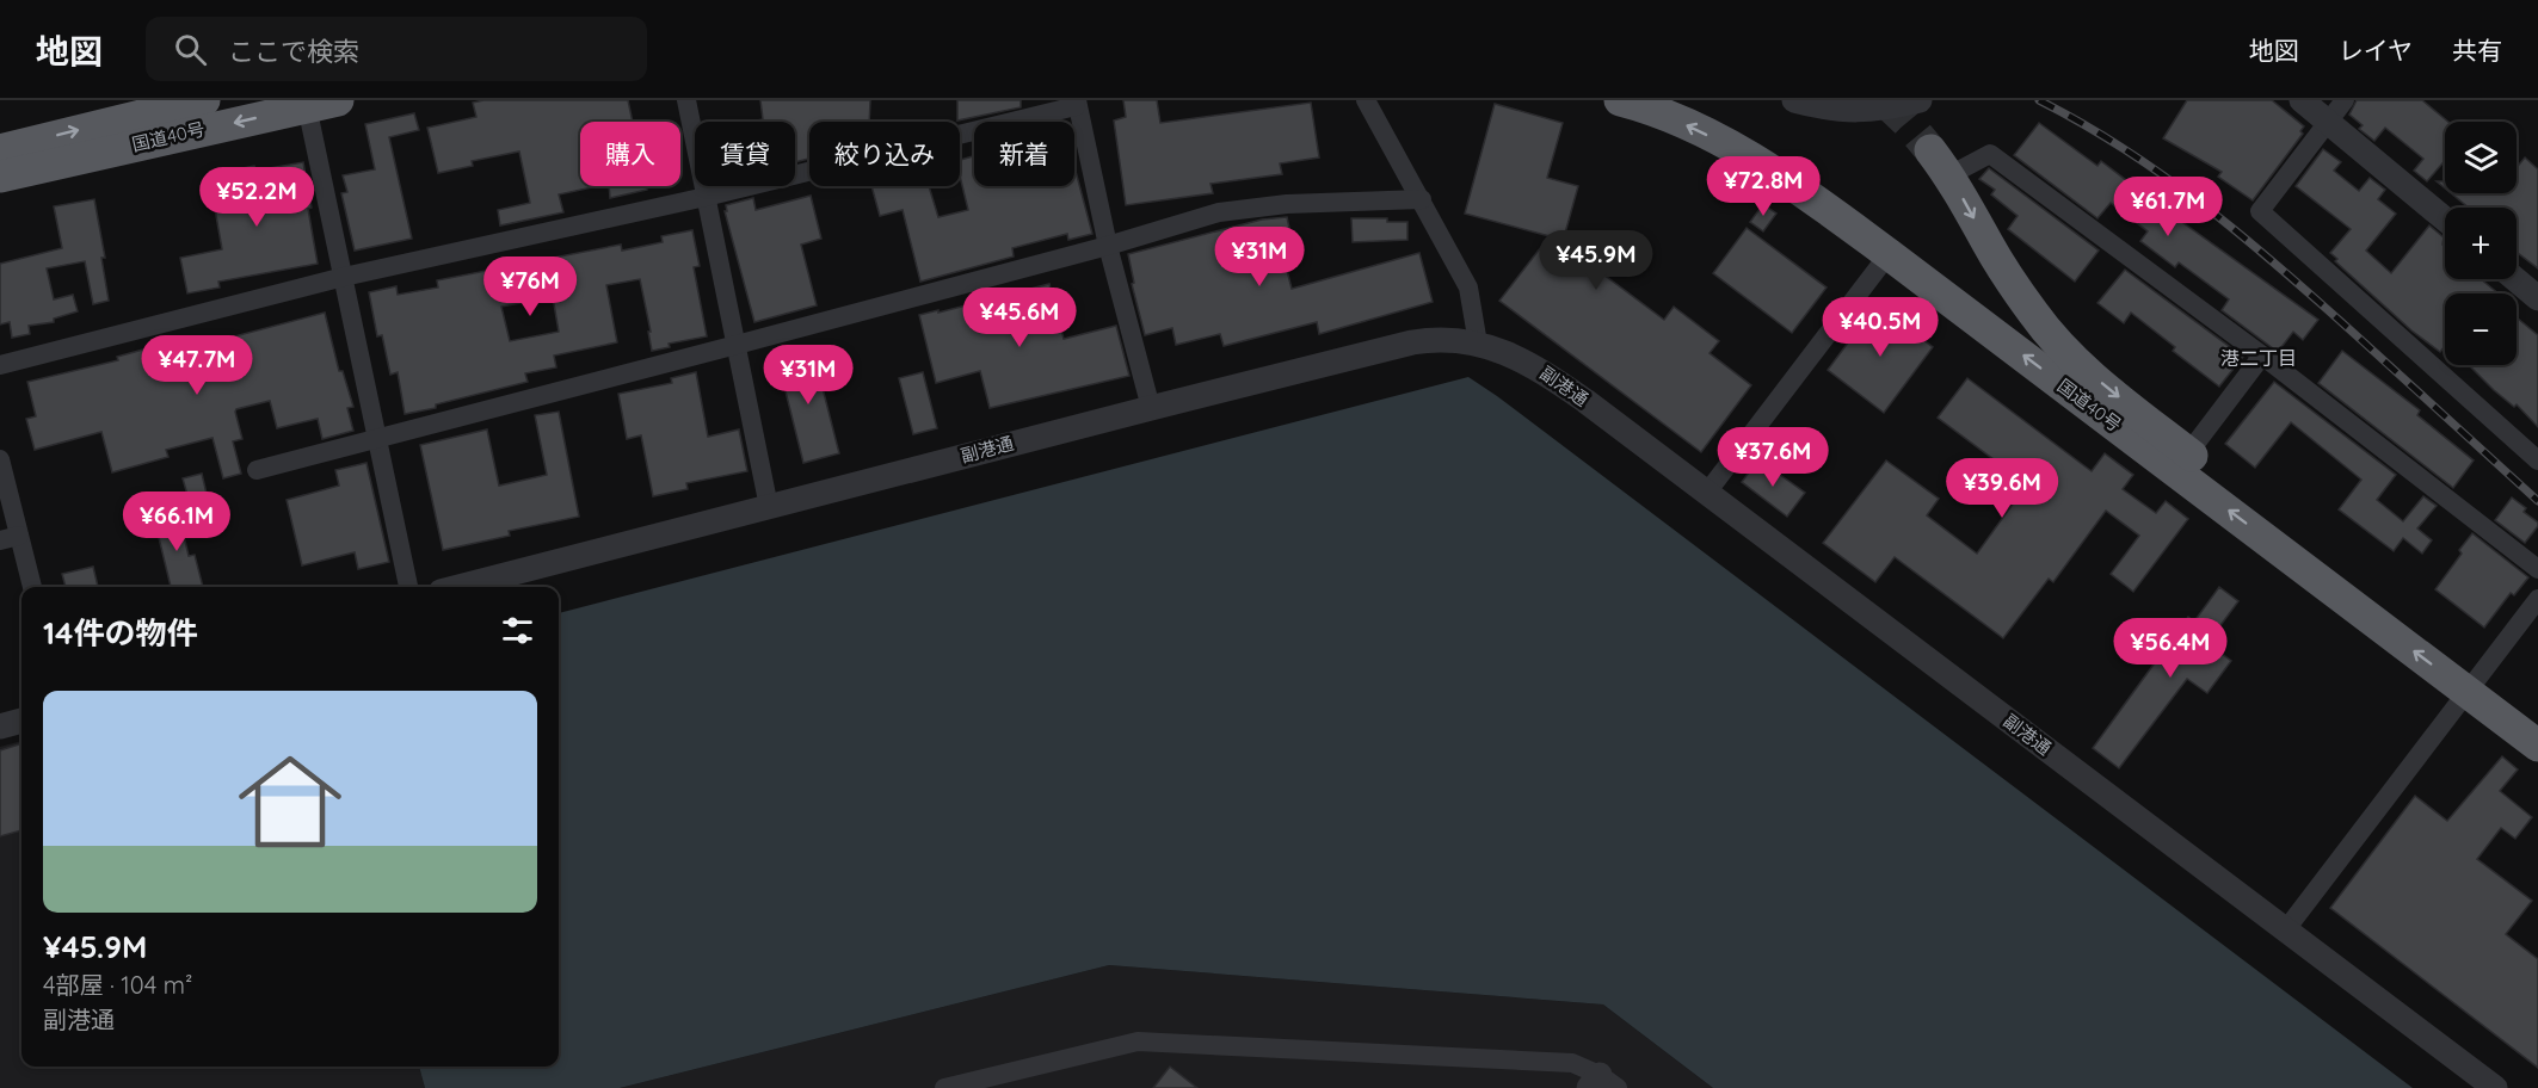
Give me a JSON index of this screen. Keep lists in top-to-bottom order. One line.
{"streets":{"highway":["国道40号"],"street":["副港通"]},"districts":["港二丁目"],"page":{"header":"地図","search":"ここで検索","nav":["地図","レイヤ","共有"],"map_buttons":["+","−"],"chip":["購入","賃貸","絞り込み","新着"],"price":["¥72.8M","¥52.2M","¥61.7M","¥31M","¥45.9M","¥76M","¥45.6M","¥40.5M","¥47.7M","¥31M","¥37.6M","¥39.6M","¥66.1M","¥56.4M"],"heading":"14件の物件","list":[{"name":"¥45.9M","note":"4部屋 · 104 m² · 副港通"}]}}
